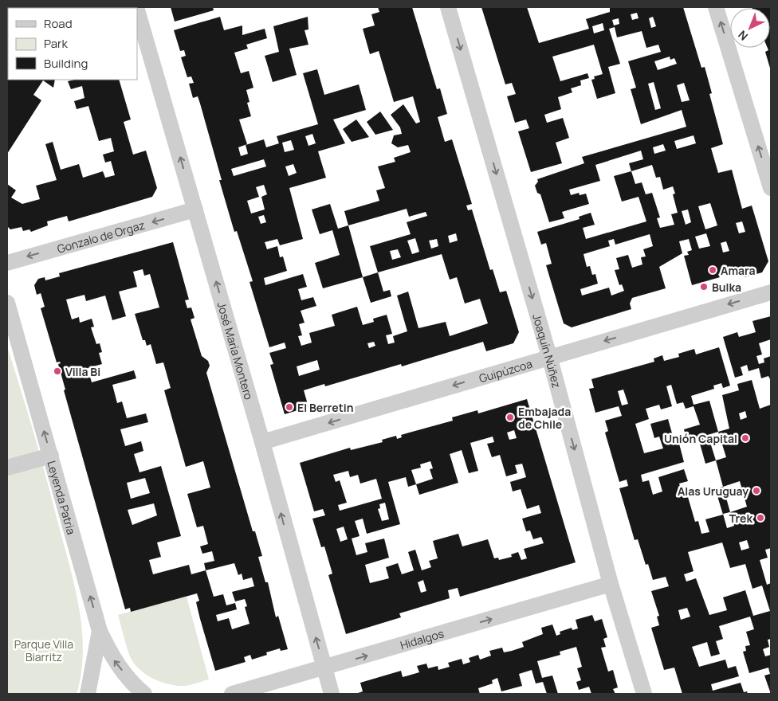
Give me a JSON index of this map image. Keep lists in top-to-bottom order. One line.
{"streets":{"street":["Gonzalo de Orgaz","José María Montero","Joaquín Núñez","Guipúzcoa","Leyenda Patria","Hidalgos"]},"crossings":[["Gonzalo de Orgaz","José María Montero"],["José María Montero","Guipúzcoa"],["José María Montero","Hidalgos"],["Joaquín Núñez","Guipúzcoa"],["Joaquín Núñez","Hidalgos"]],"one_way":["Gonzalo de Orgaz","José María Montero","Joaquín Núñez","Guipúzcoa","Leyenda Patria","Hidalgos"],"parks":["Parque Villa Biarritz"],"places":["Amara","Bulka","Villa Bi","El Berretin","Embajada de Chile","Unión Capital","Alas Uruguay","Trek"],"legend":["Road","Park","Building"],"north":"bottom left"}
